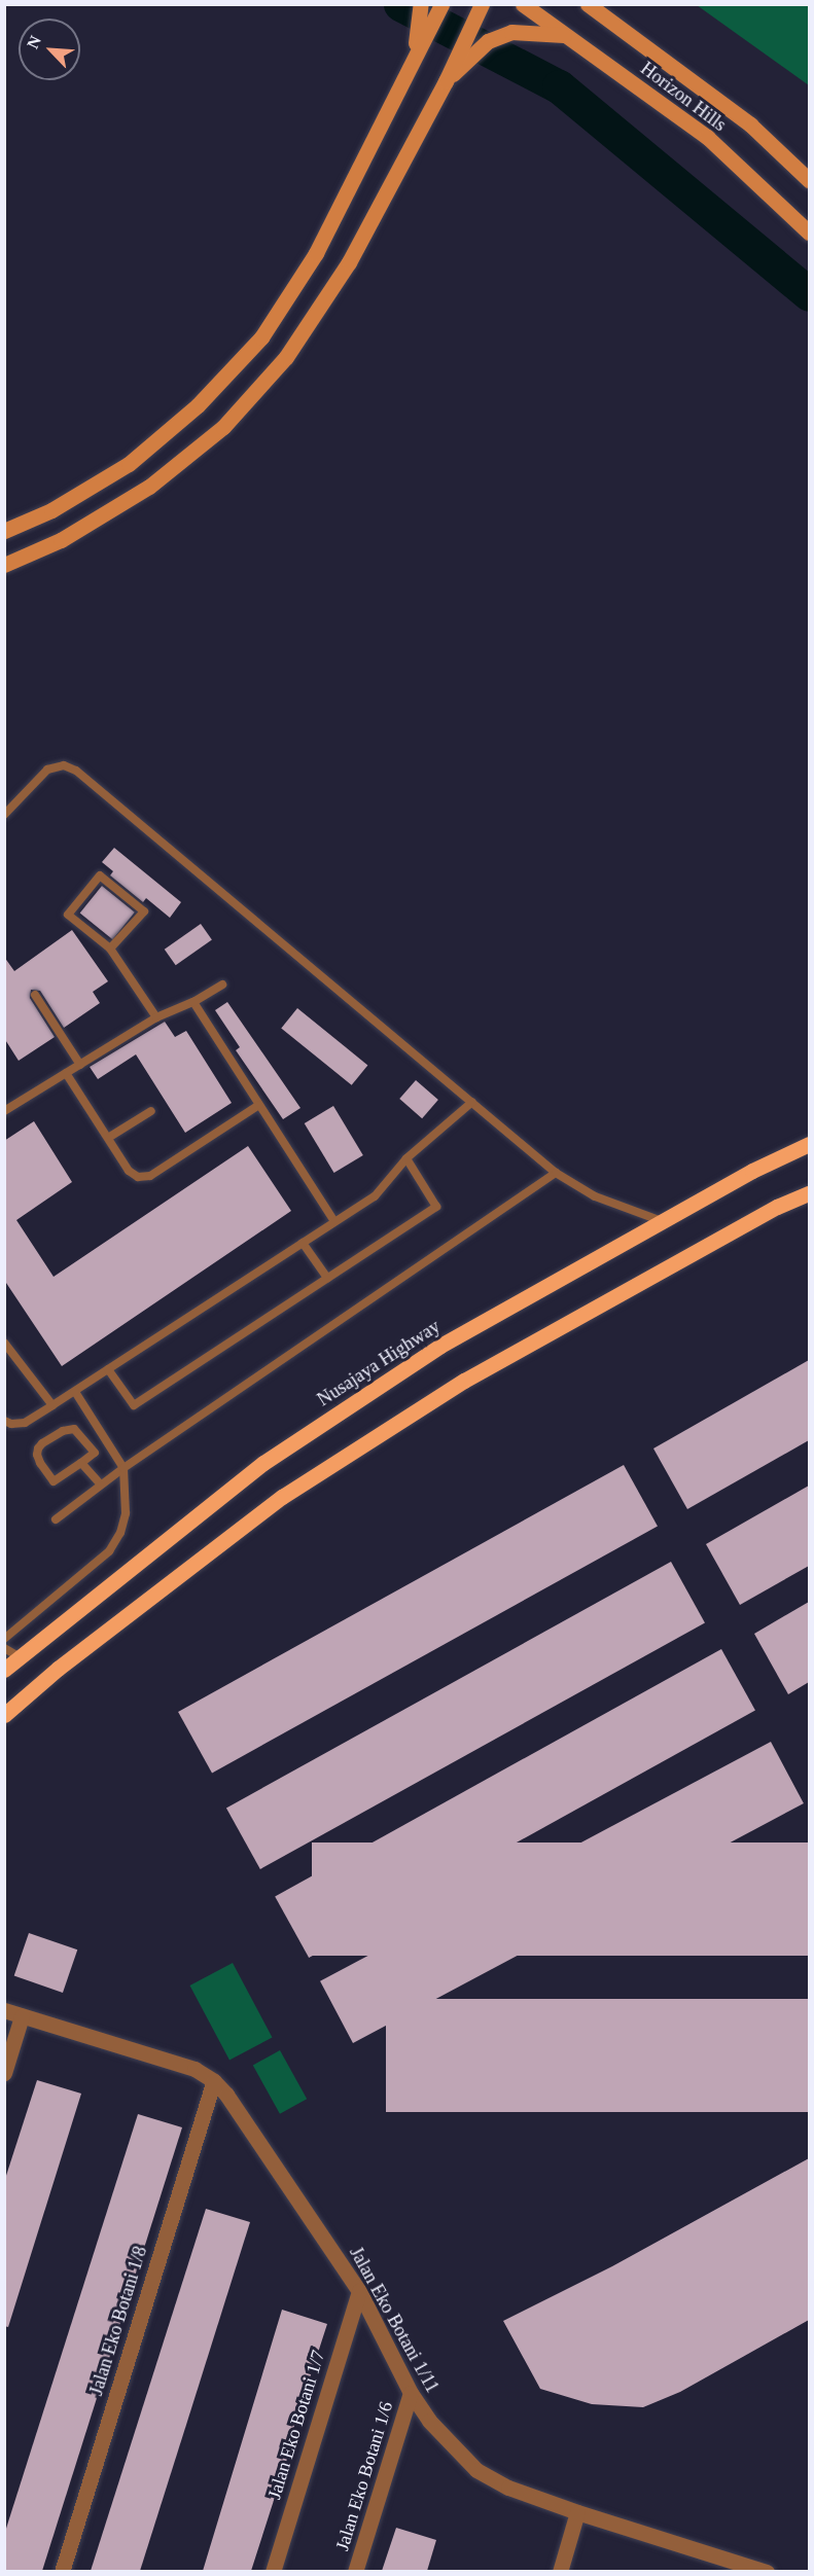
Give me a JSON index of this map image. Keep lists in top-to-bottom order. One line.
{"streets":{"main road":["Nusajaya Highway"],"street":["Horizon Hills","Jalan Eko Botani 1/11","Jalan Eko Botani 1/8","Jalan Eko Botani 1/7","Jalan Eko Botani 1/6"]},"crossings":[["Jalan Eko Botani 1/11","Jalan Eko Botani 1/8"],["Jalan Eko Botani 1/11","Jalan Eko Botani 1/7"],["Jalan Eko Botani 1/11","Jalan Eko Botani 1/6"]],"north":"top left"}
